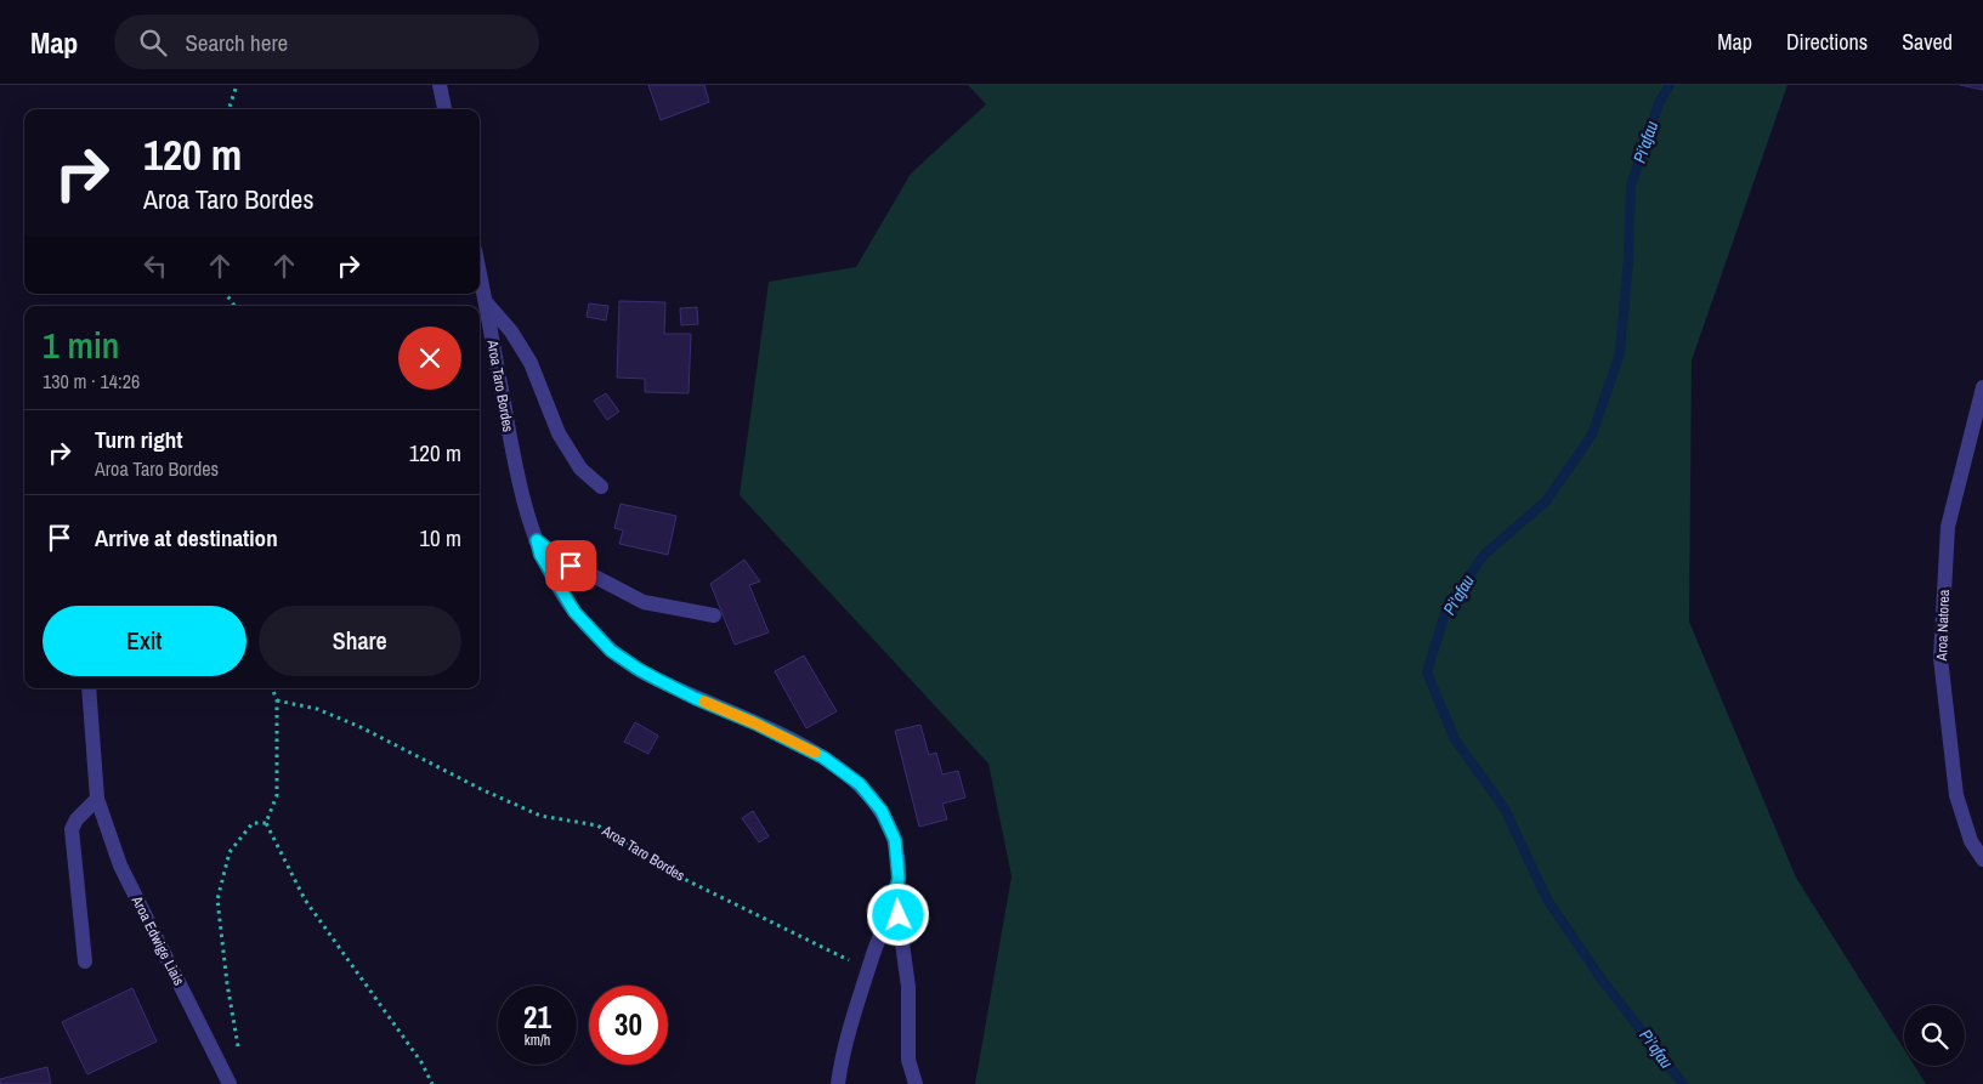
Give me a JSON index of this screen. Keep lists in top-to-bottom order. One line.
{"streets":{"street":["Aroa Taro Bordes","Aroa Natorea","Aroa Edwige Liais"]},"water":["Pi'afau"],"page":{"header":"Map","search":"Search here","nav":["Map","Directions","Saved"],"turn":["120 m","Aroa Taro Bordes"],"heading":["1 min","130 m · 14:26"],"list":[{"name":"Turn right","note":"Aroa Taro Bordes","value":"120 m"},{"name":"Arrive at destination","value":"10 m"}],"buttons":["Exit","Share"],"speed":"21 km/h","limit":"30"}}
